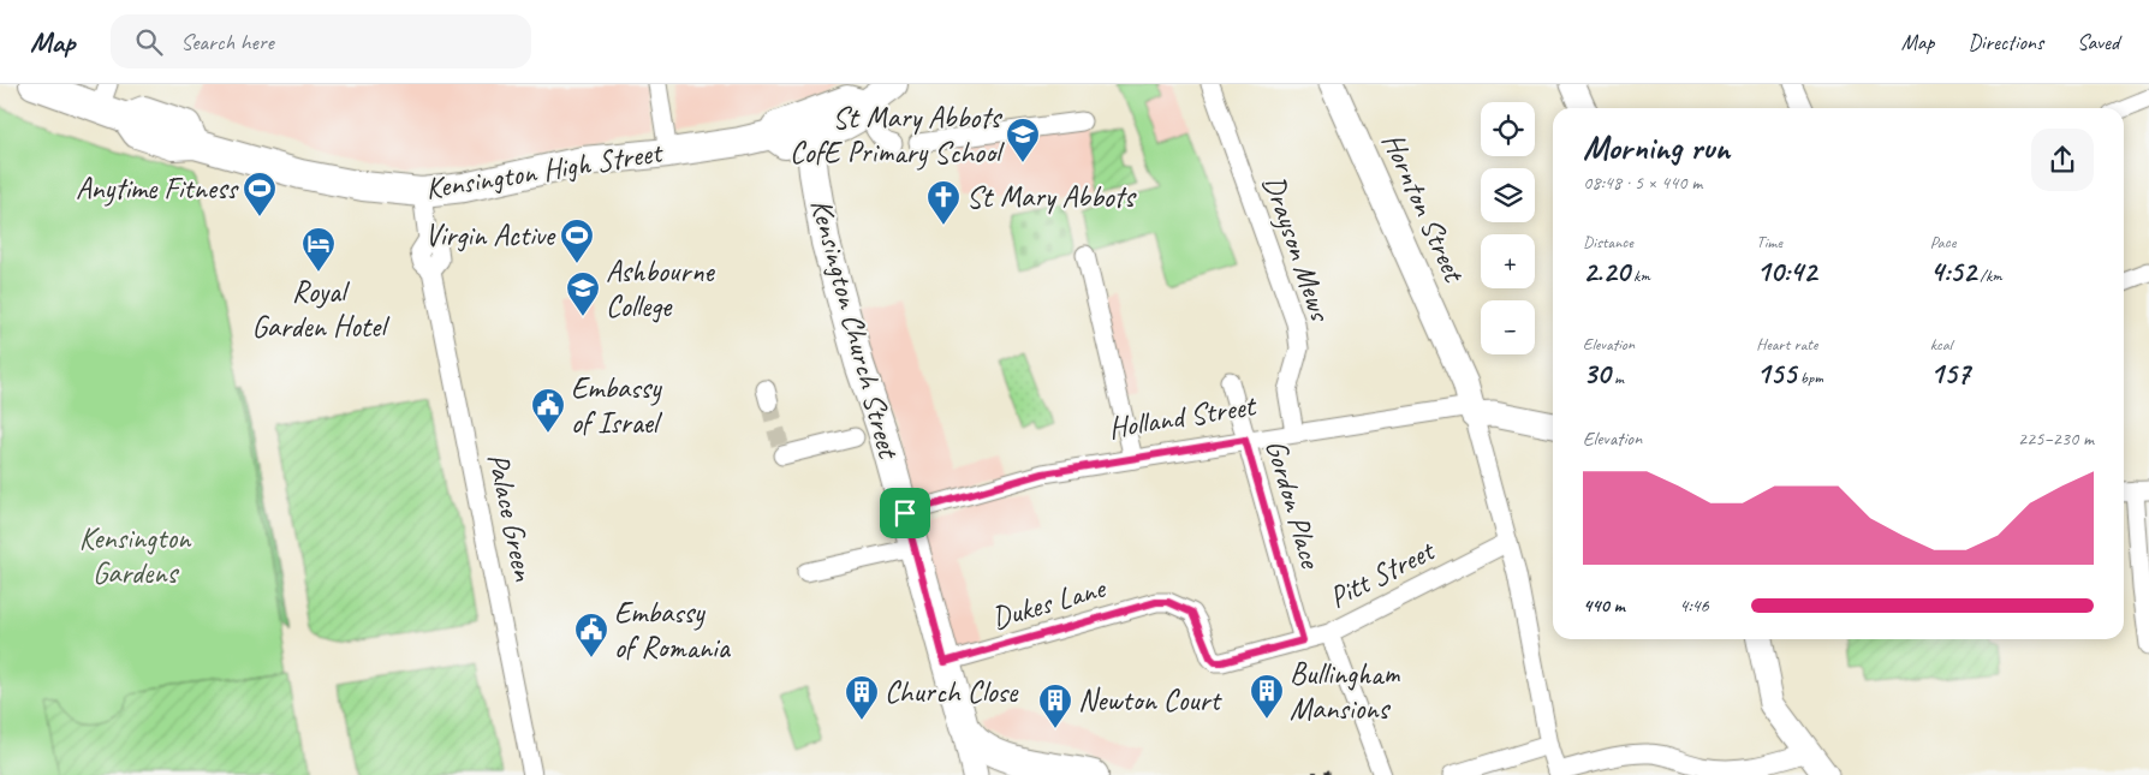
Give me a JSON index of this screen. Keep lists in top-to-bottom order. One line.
{"streets":{"main road":["Kensington High Street","Kensington Church Street"],"street":["Hornton Street","Drayson Mews","Holland Street","Gordon Place","Palace Green","Pitt Street","Dukes Lane"]},"crossings":[["Kensington High Street","Palace Green"],["Hornton Street","Holland Street"],["Hornton Street","Pitt Street"],["Drayson Mews","Holland Street"],["Kensington Church Street","Holland Street"],["Kensington Church Street","Dukes Lane"],["Holland Street","Gordon Place"],["Gordon Place","Pitt Street"],["Pitt Street","Dukes Lane"]],"parks":["Kensington Gardens"],"places":{"school or university":["St Mary Abbots CofE Primary School","Ashbourne College"],"sports":["Anytime Fitness","Virgin Active"],"church":["St Mary Abbots"],"hotel":["Royal Garden Hotel"],"public building":["Embassy of Israel","Embassy of Romania"],"building":["Bullingham Mansions","Church Close","Newton Court"]},"page":{"header":"Map","search":"Search here","nav":["Map","Directions","Saved"],"map_buttons":["+","−"],"heading":["Morning run","08:48 · 5 × 440 m"],"stats":[["Distance","2.20 km"],["Time","10:42"],["Pace","4:52 /km"],["Elevation","30 m"],["Heart rate","155 bpm"],["kcal","157"]],"chart":["Elevation","225–230 m"],"list":[{"name":"440 m","note":"4:46"}]}}
